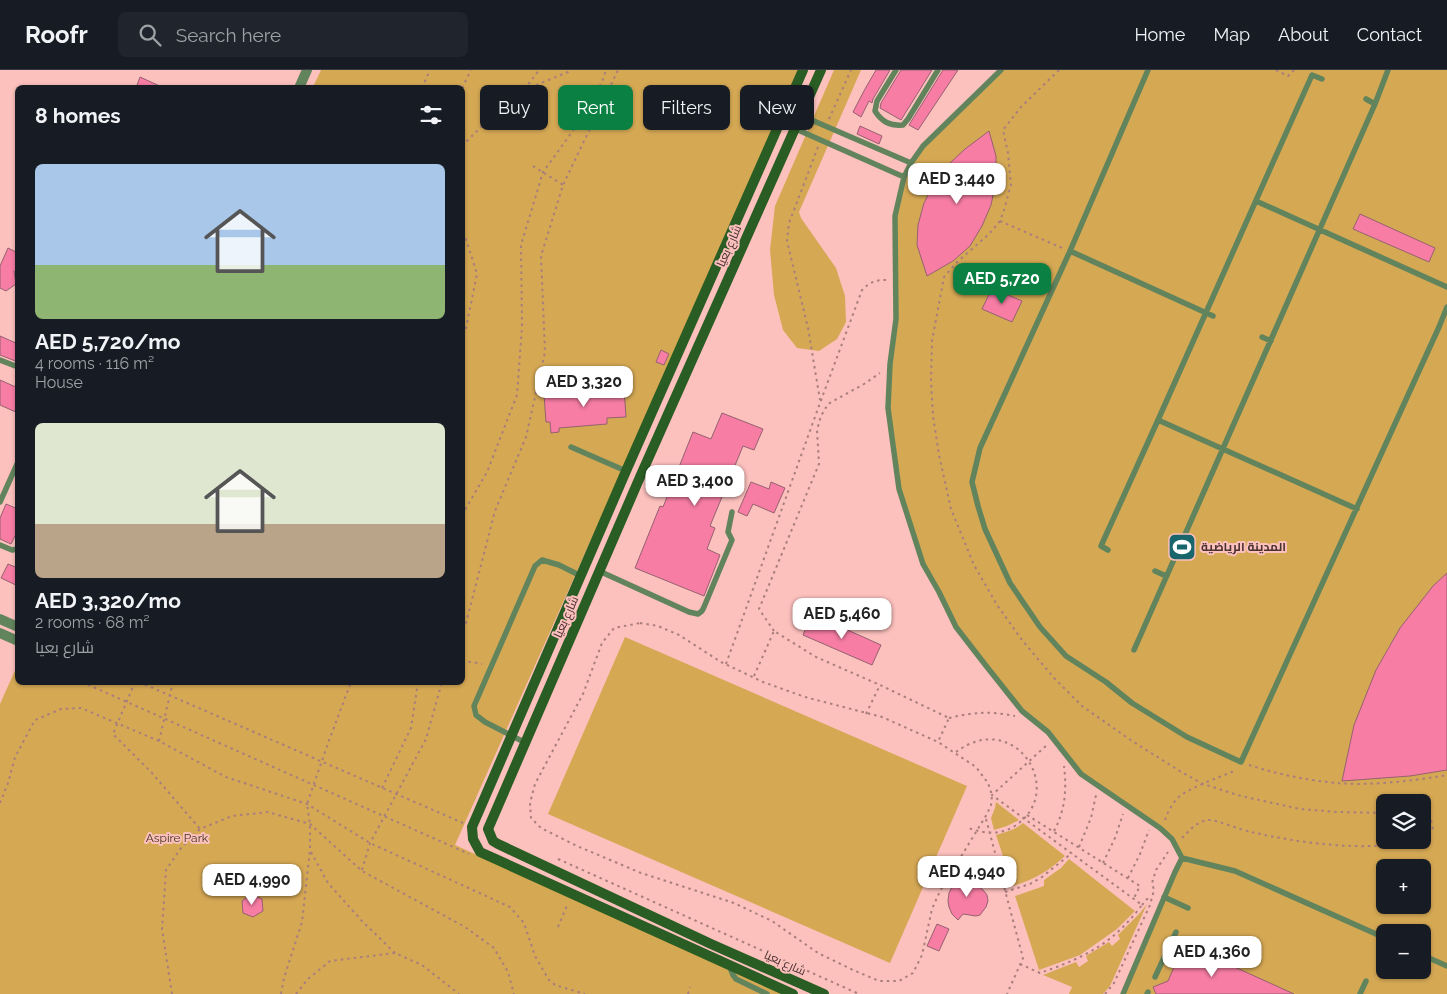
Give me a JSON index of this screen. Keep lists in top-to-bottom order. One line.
{"streets":{"street":["شارع بعيا"]},"parks":["Aspire Park"],"places":{"sports":["المدينة الرياضية"]},"page":{"header":"Roofr","search":"Search here","nav":["Home","Map","About","Contact"],"chip":["Buy","Rent","Filters","New"],"heading":"8 homes","list":[{"name":"AED 5,720/mo","note":"4 rooms · 116 m² · House"},{"name":"AED 3,320/mo","note":"2 rooms · 68 m² · شارع بعيا"}],"price":["AED 3,440","AED 5,720","AED 3,320","AED 3,400","AED 5,460","AED 4,940","AED 4,990","AED 4,360"],"map_buttons":["+","−"]}}
